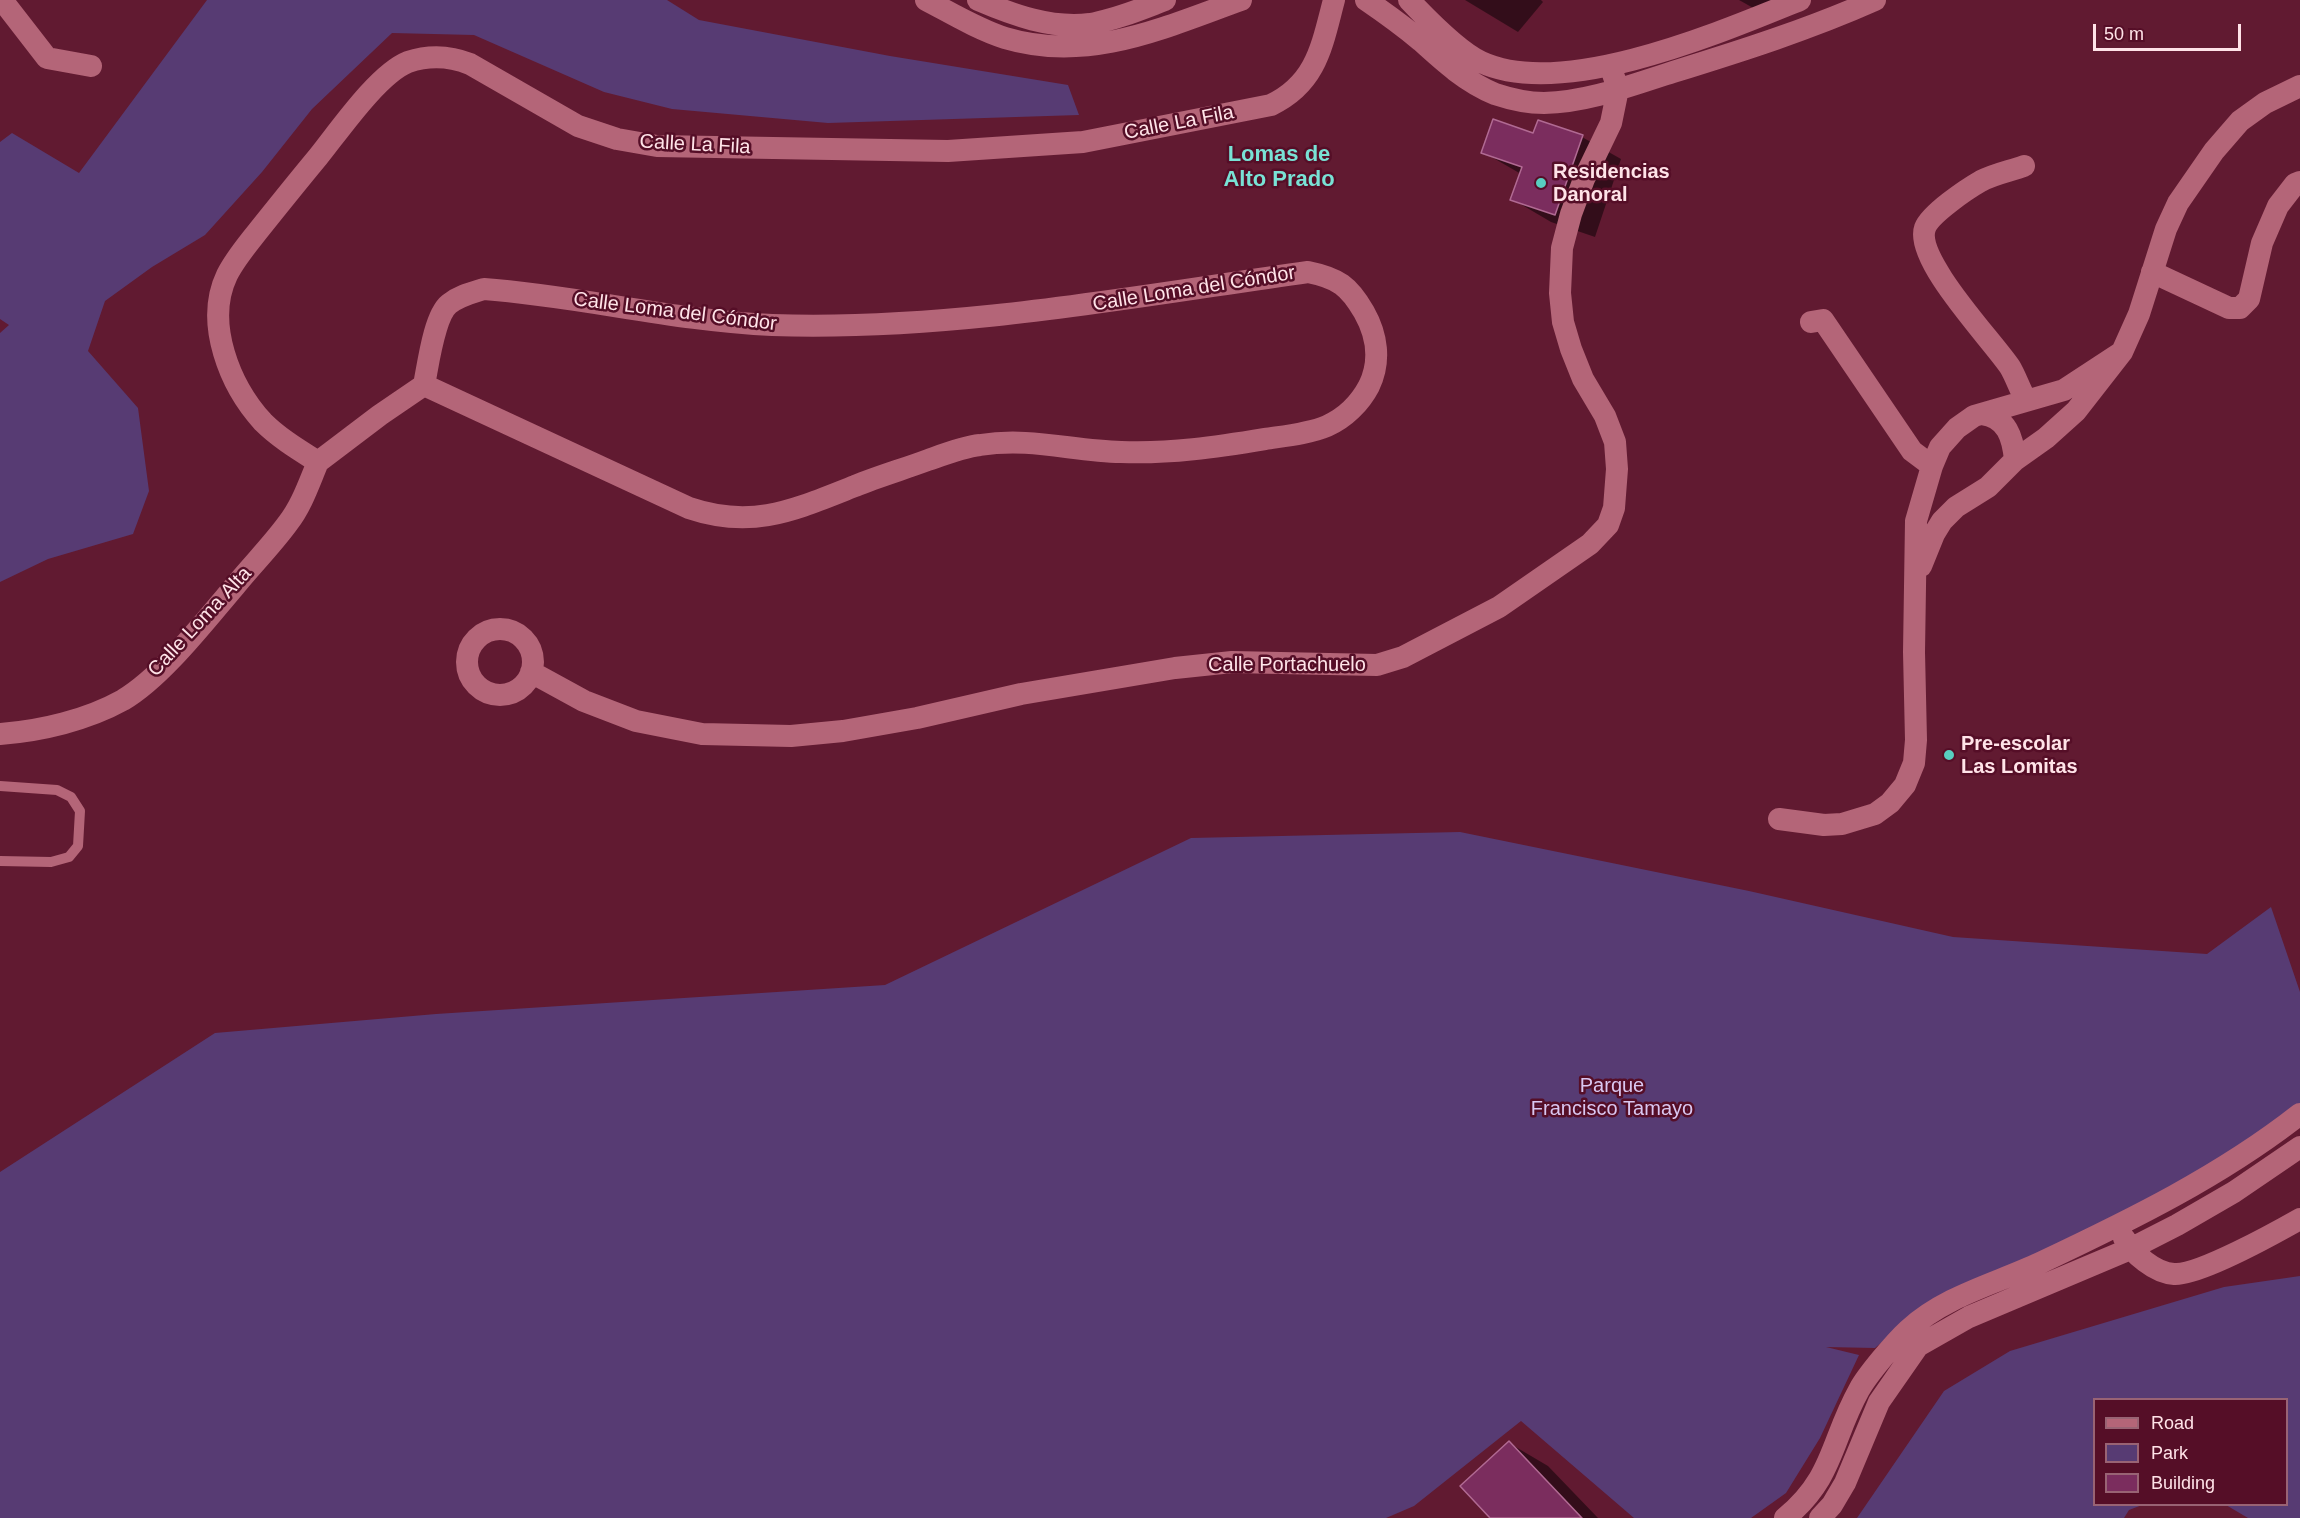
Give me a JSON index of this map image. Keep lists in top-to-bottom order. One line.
{"streets":{"street":["Calle La Fila","Calle Loma del Cóndor","Calle Loma Alta","Calle Portachuelo"]},"crossings":[["Calle La Fila","Calle Loma Alta"]],"districts":["Lomas de Alto Prado"],"parks":["Parque Francisco Tamayo"],"places":["Residencias Danoral","Pre-escolar Las Lomitas"],"legend":["Road","Park","Building"],"scale_bar":"50 m"}
